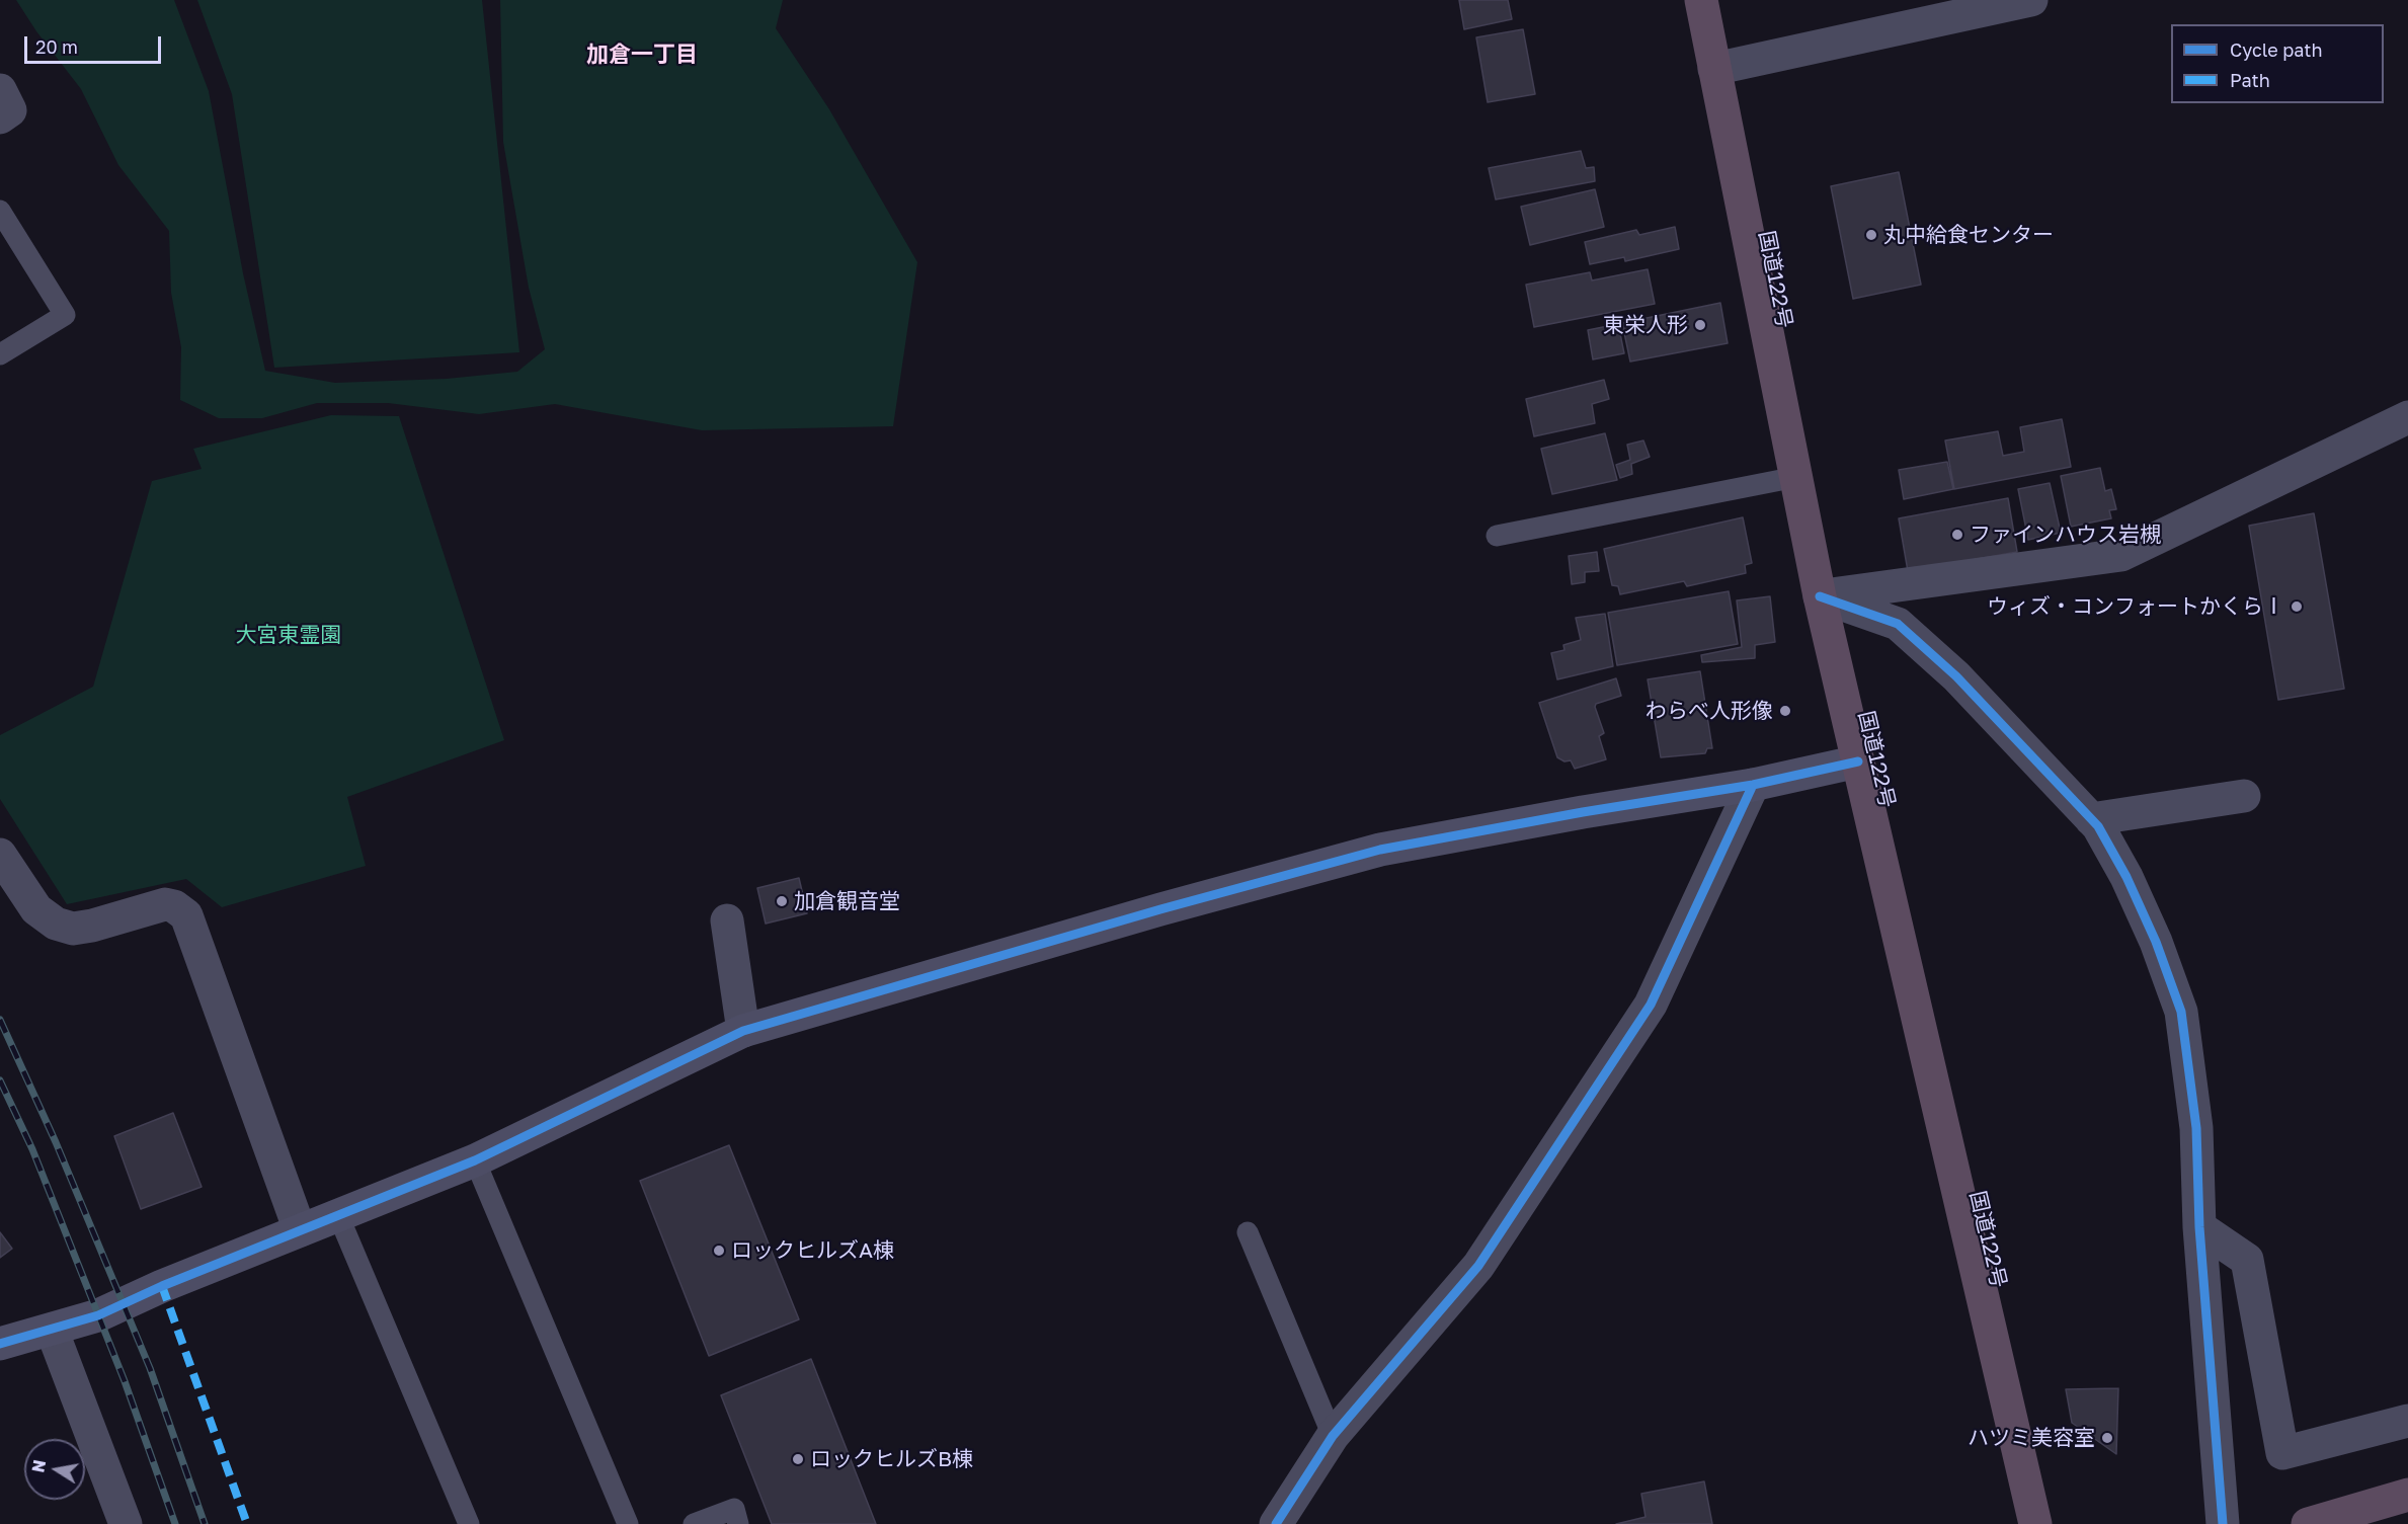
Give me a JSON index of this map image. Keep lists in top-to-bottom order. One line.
{"streets":{"highway":["国道122号"]},"districts":["加倉一丁目"],"parks":["大宮東霊園"],"places":["丸中給食センター","東栄人形","ファインハウス岩槻","ウィズ・コンフォートかくらⅠ","わらべ人形像","加倉観音堂","ロックヒルズA棟","ハツミ美容室","ロックヒルズB棟"],"legend":["Cycle path","Path"],"scale_bar":"20 m","north":"left"}
